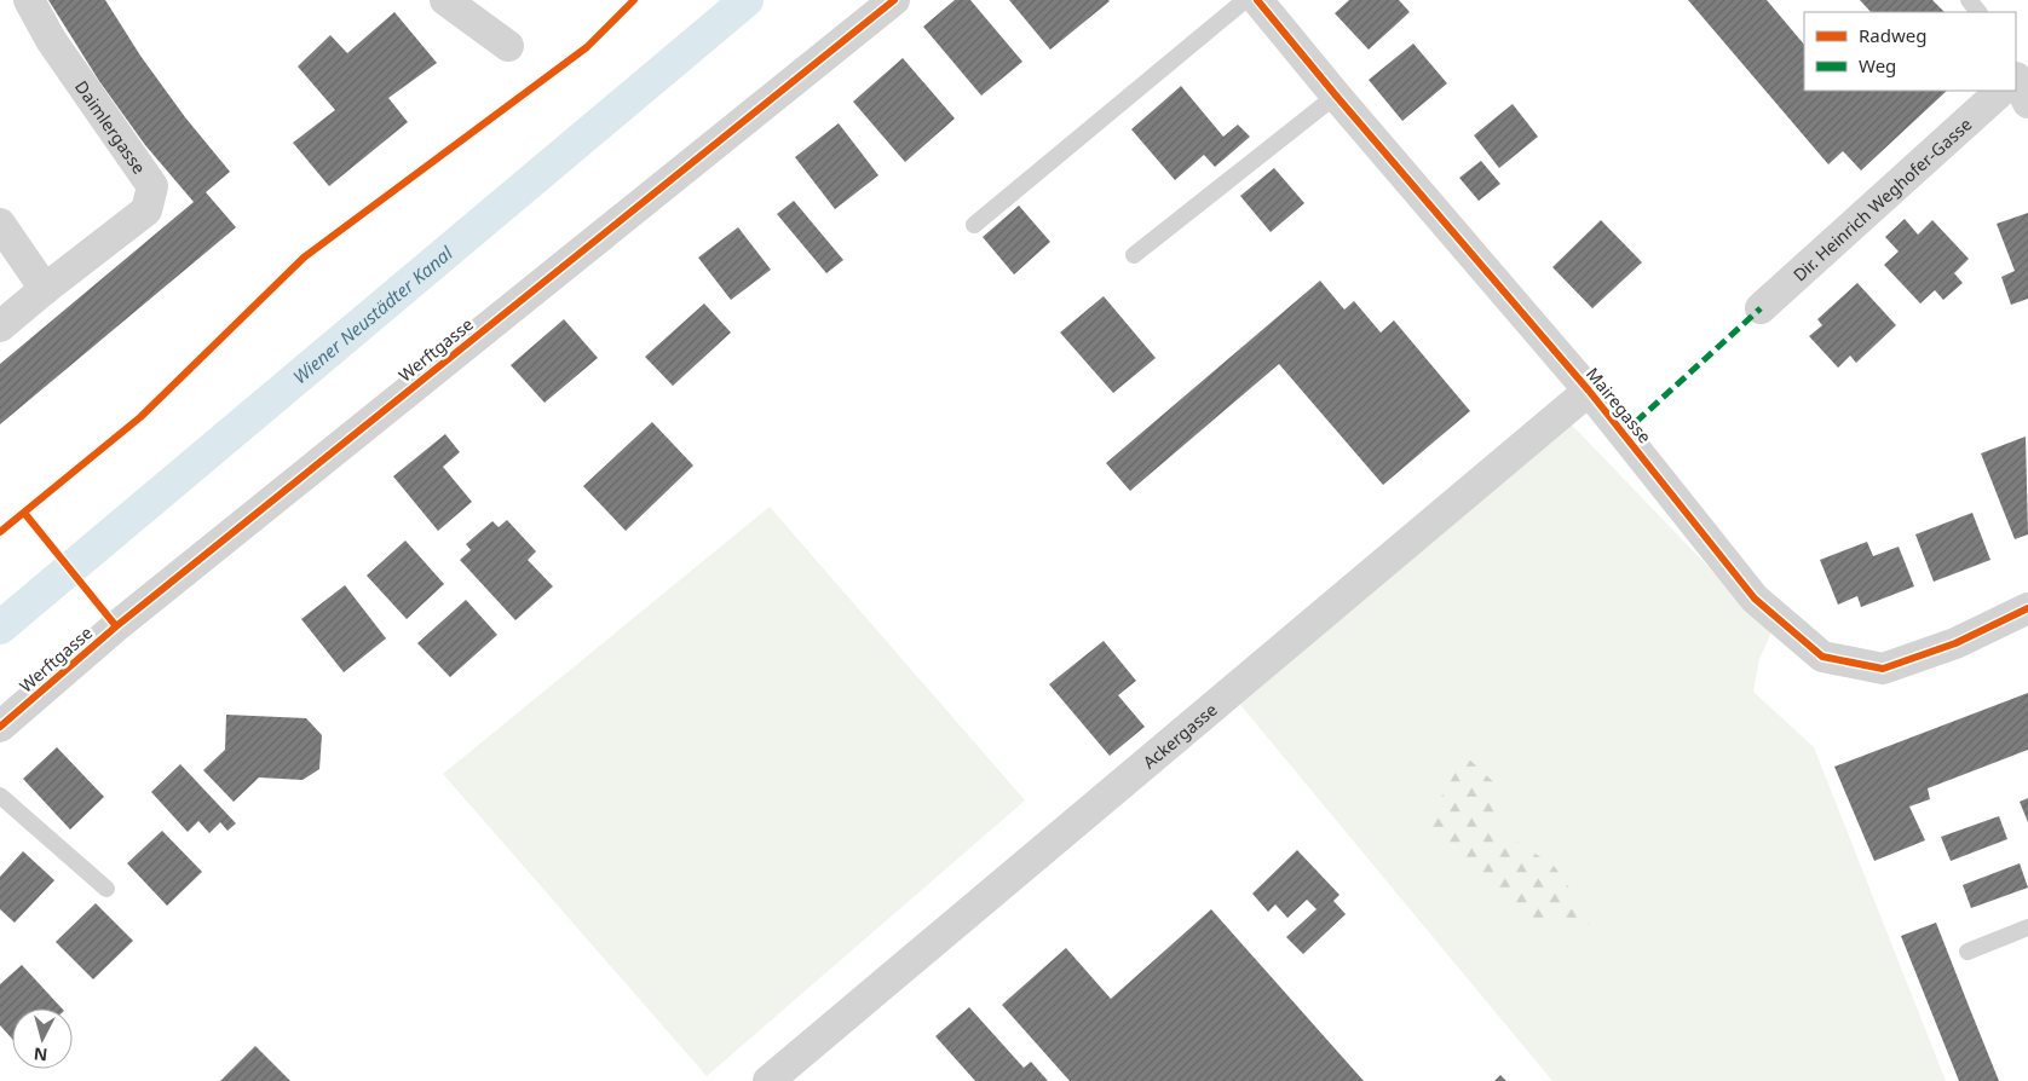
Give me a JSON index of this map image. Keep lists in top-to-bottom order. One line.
{"streets":{"street":["Daimlergasse","Dir. Heinrich Weghofer-Gasse","Werftgasse","Mairegasse","Ackergasse"]},"crossings":[["Mairegasse","Ackergasse"]],"water":["Wiener Neustädter Kanal"],"legend":["Radweg","Weg"],"north":"bottom"}
